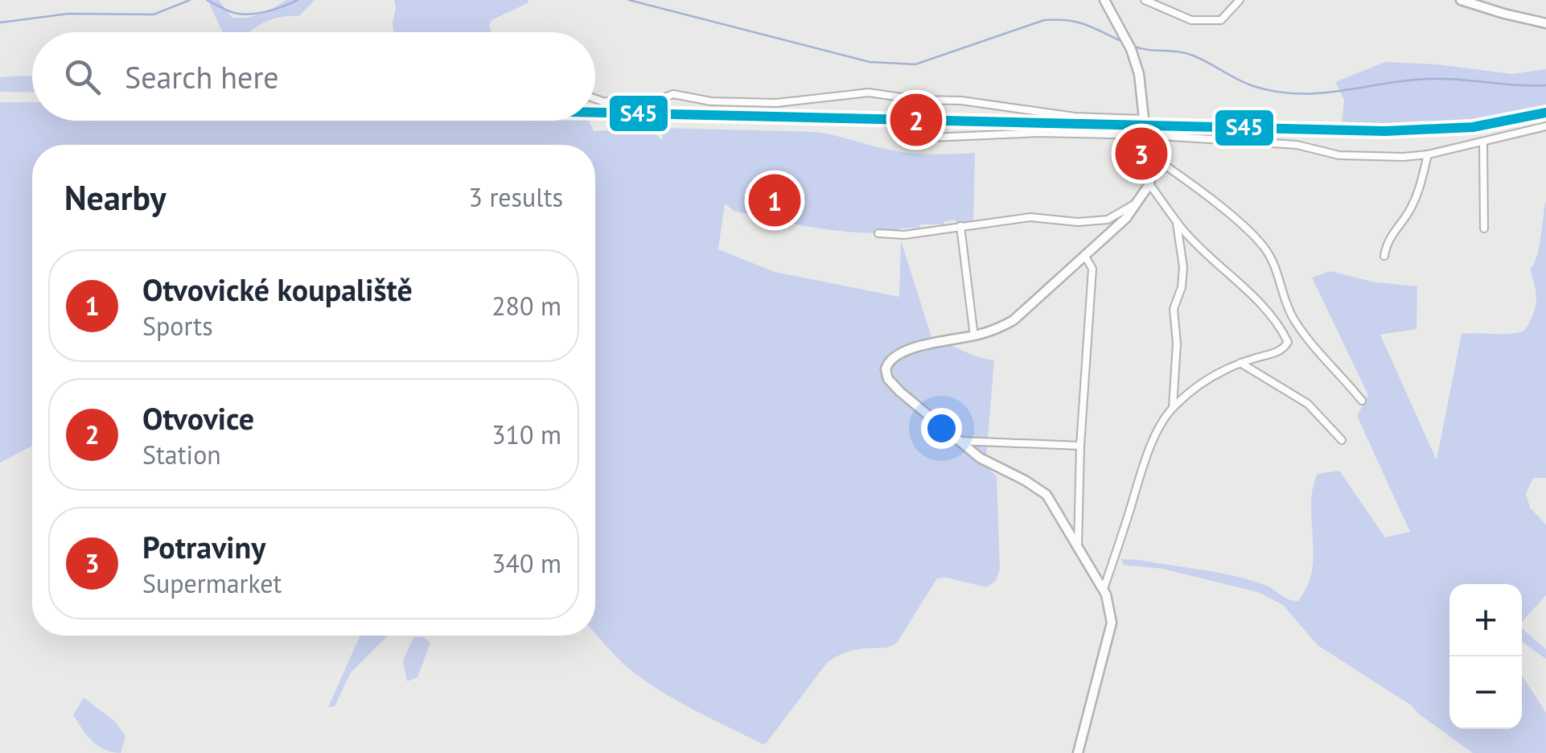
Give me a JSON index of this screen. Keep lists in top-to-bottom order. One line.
{"lines":["transit line S45"],"page":{"search":"Search here","pins":["2","3","1"],"heading":["Nearby","3 results"],"list":[{"mark":"1","name":"Otvovické koupaliště","note":"Sports","value":"280 m"},{"mark":"2","name":"Otvovice","note":"Station","value":"310 m"},{"mark":"3","name":"Potraviny","note":"Supermarket","value":"340 m"}],"map_buttons":["+","−"]}}
